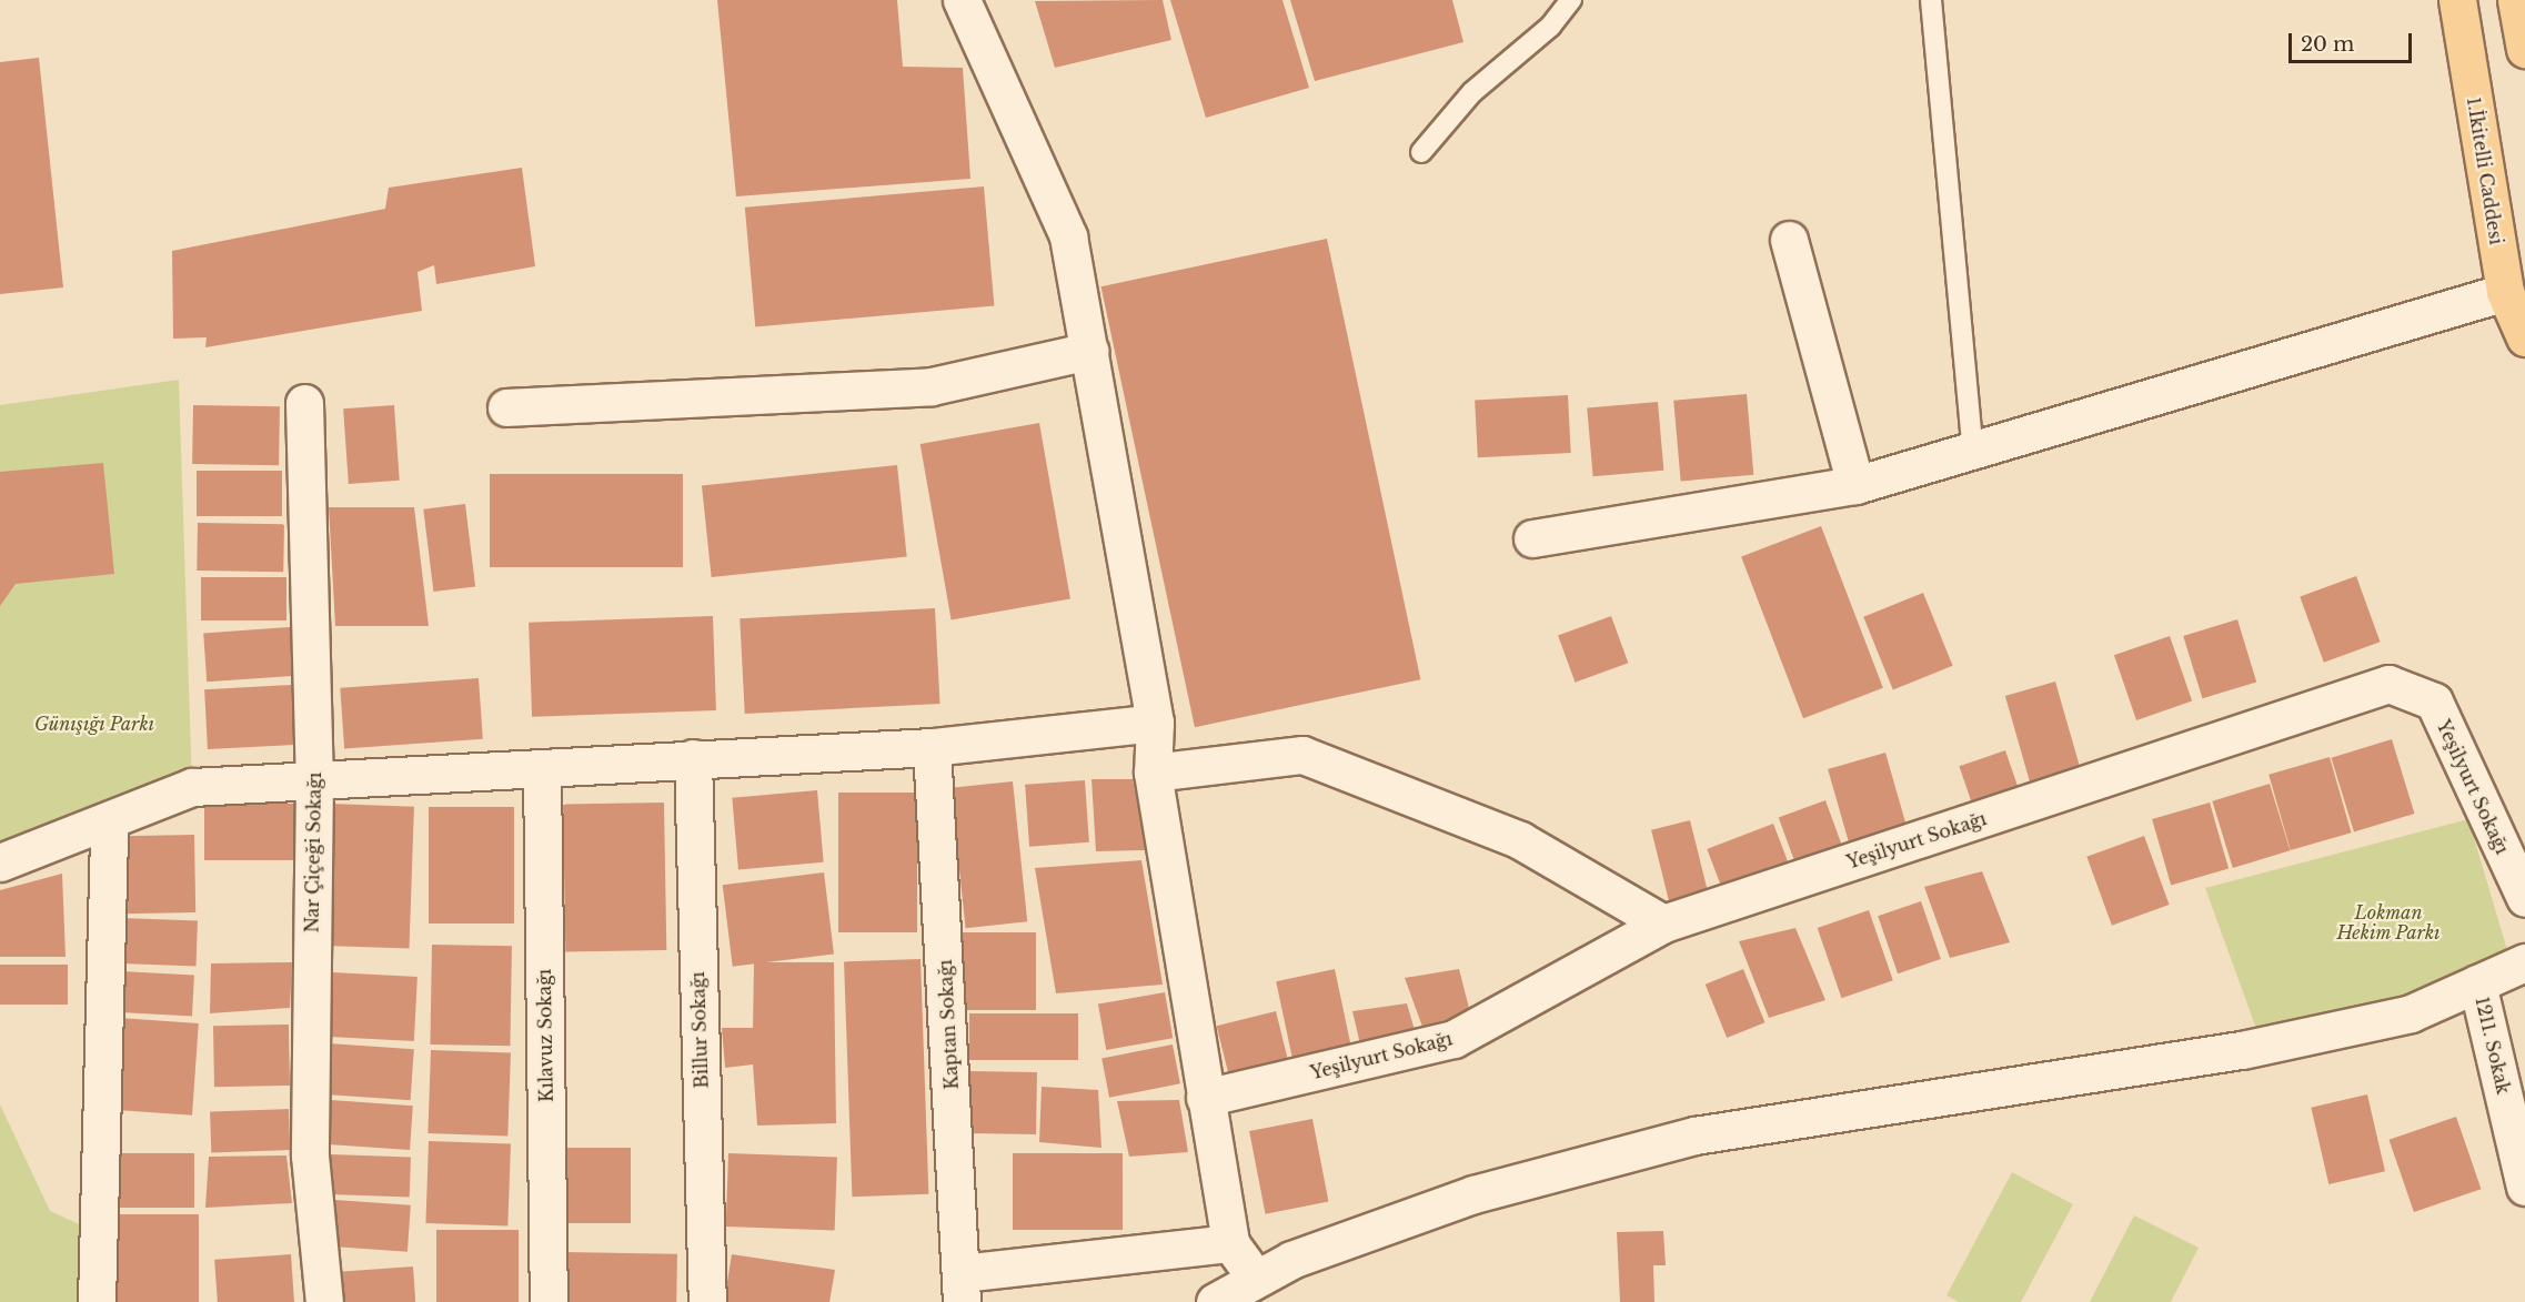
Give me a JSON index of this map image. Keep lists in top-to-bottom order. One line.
{"streets":{"main road":["1.İkitelli Caddesi"],"street":["Yeşilyurt Sokağı","Nar Çiçeği Sokağı","Kaptan Sokağı","Billur Sokağı","Kılavuz Sokağı","1211. Sokak"]},"parks":["Günışığı Parkı","Lokman Hekim Parkı"],"scale_bar":"20 m"}
